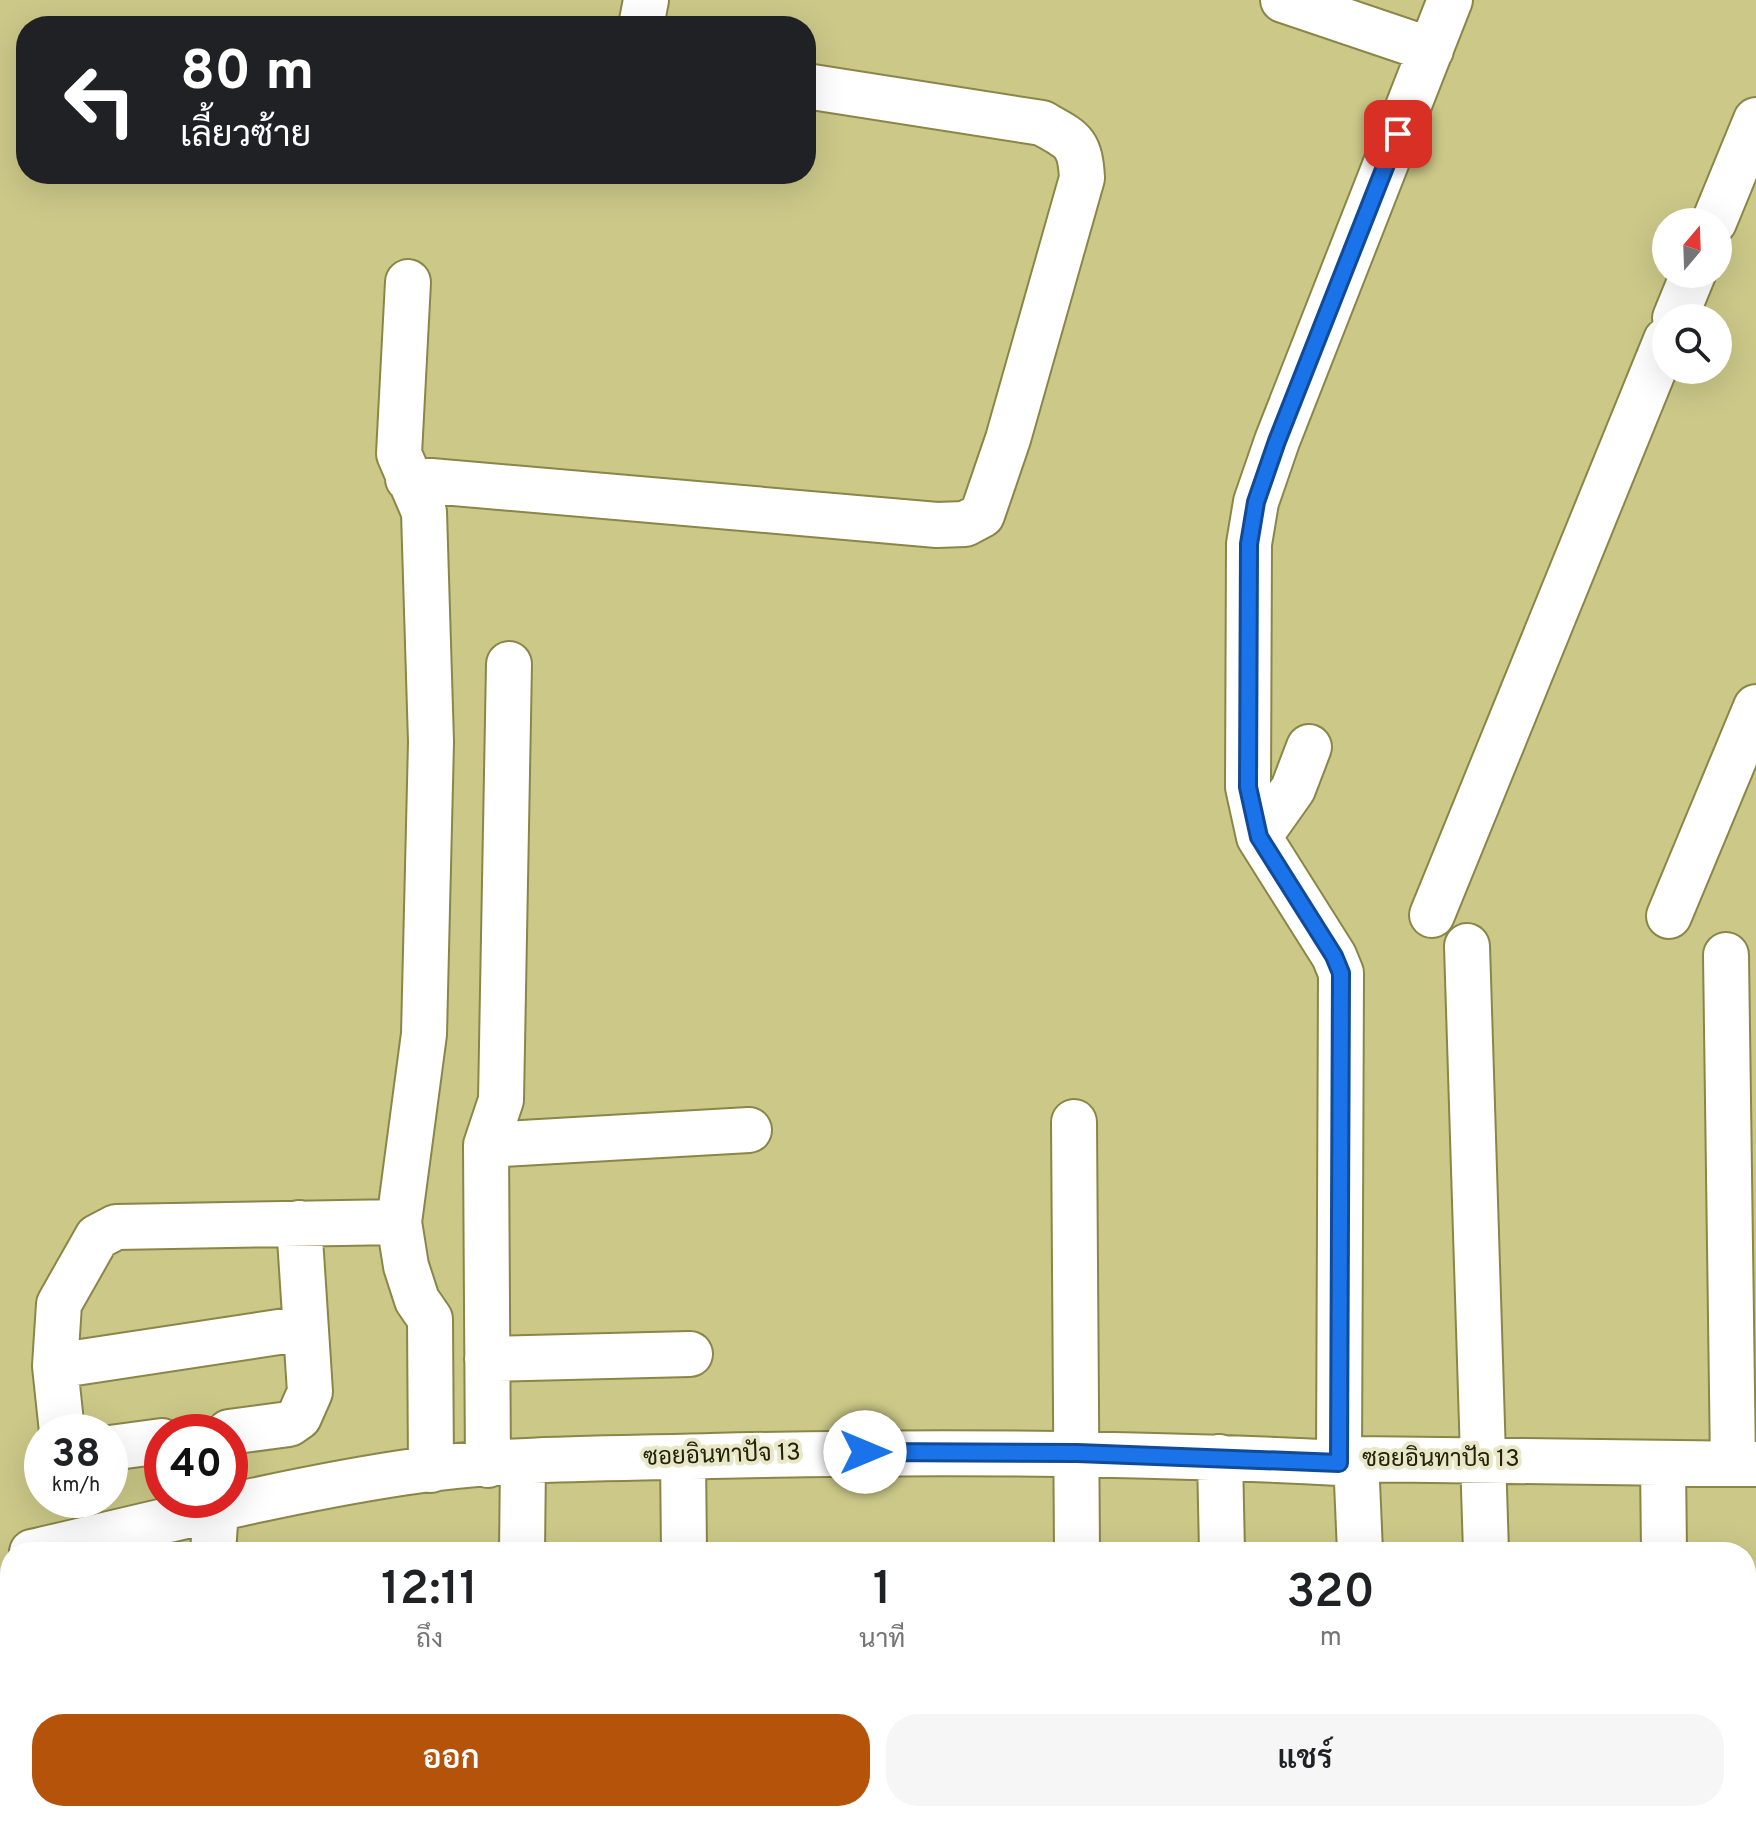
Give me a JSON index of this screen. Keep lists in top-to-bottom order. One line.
{"streets":{"street":["ซอยอินทาปัจ 13"]},"north":"top","page":{"turn":["80 m","เลี้ยวซ้าย"],"speed":"38 km/h","limit":"40","eta":["12:11","ถึง","1","นาที","320","m"],"buttons":["ออก","แชร์"]}}
